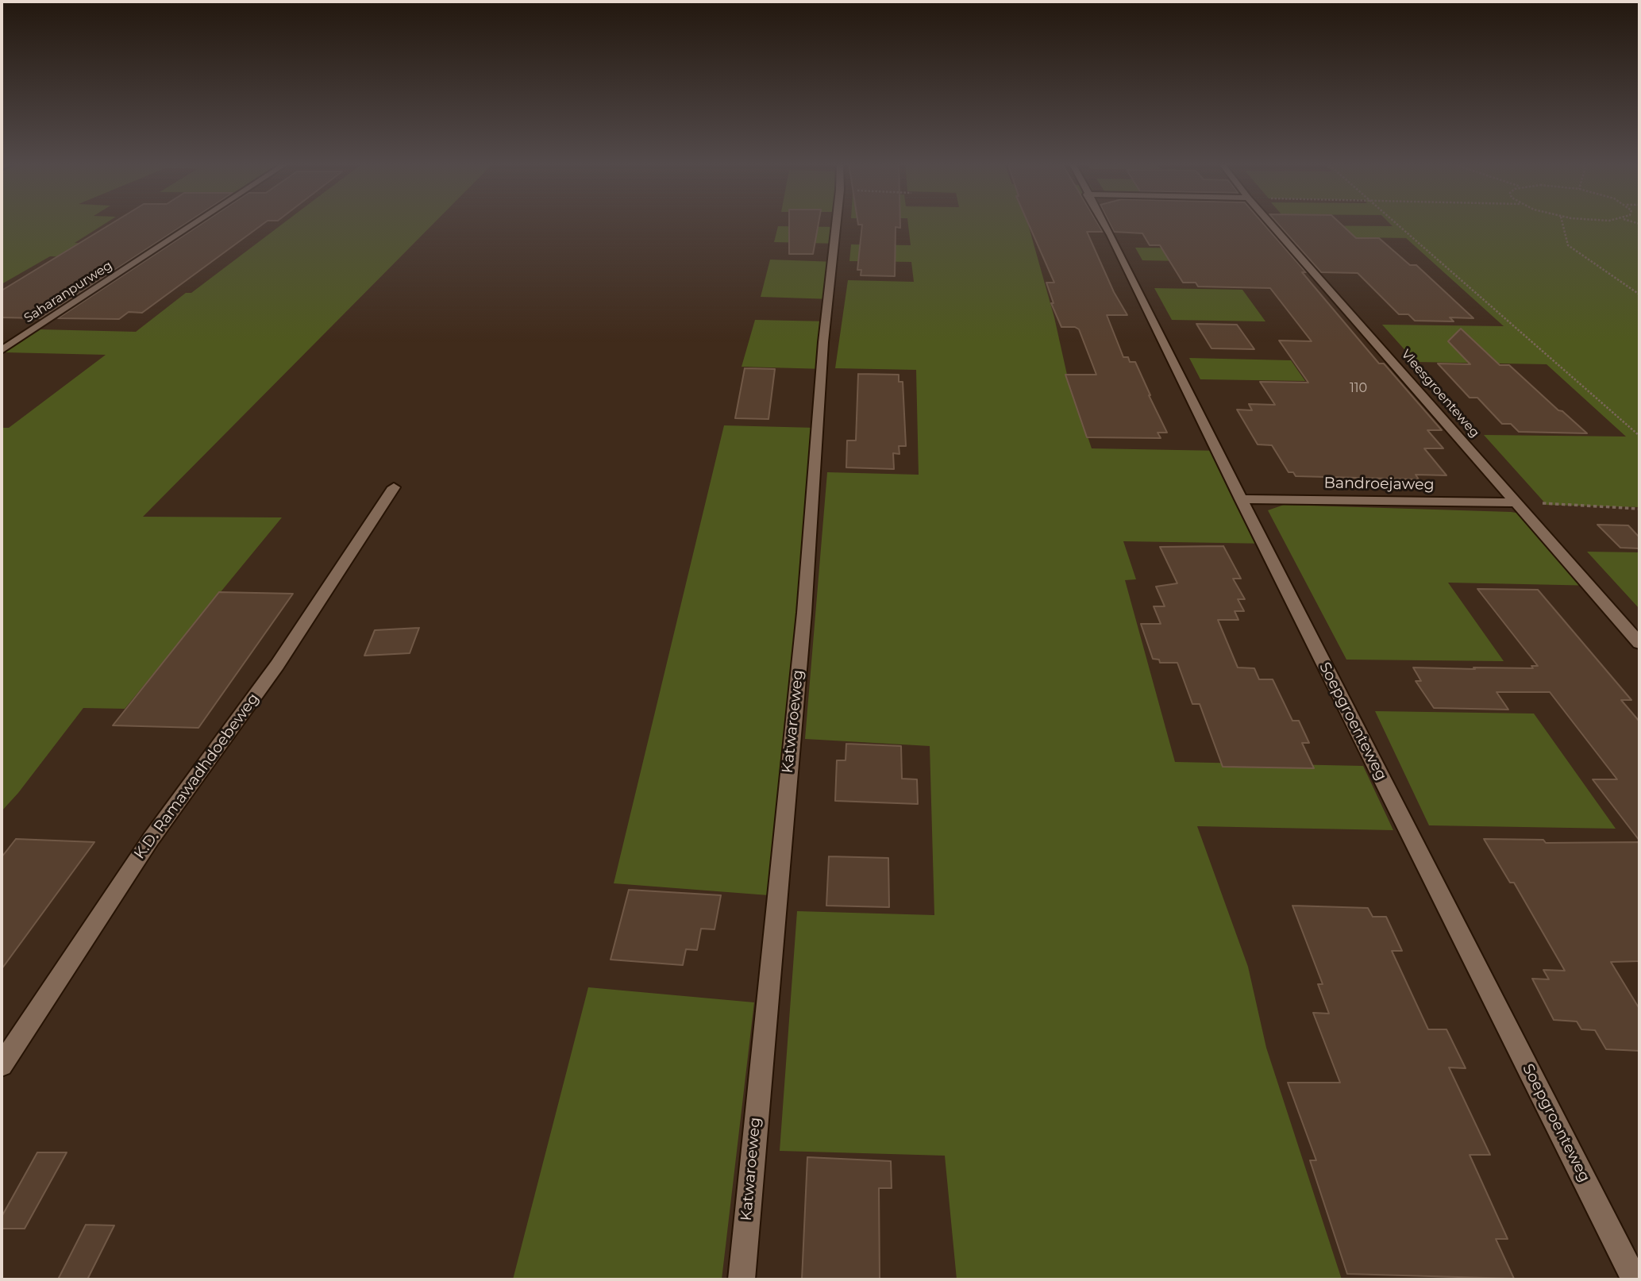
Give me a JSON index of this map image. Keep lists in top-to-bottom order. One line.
{"streets":{"street":["Saharanpurweg","Vleesgroenteweg","Bandroejaweg","Katwaroeweg","Soepgroenteweg","K.D. Ramawadhdoebeweg"]},"crossings":[["Vleesgroenteweg","Bandroejaweg"],["Bandroejaweg","Soepgroenteweg"]],"house_numbers":["110"]}
